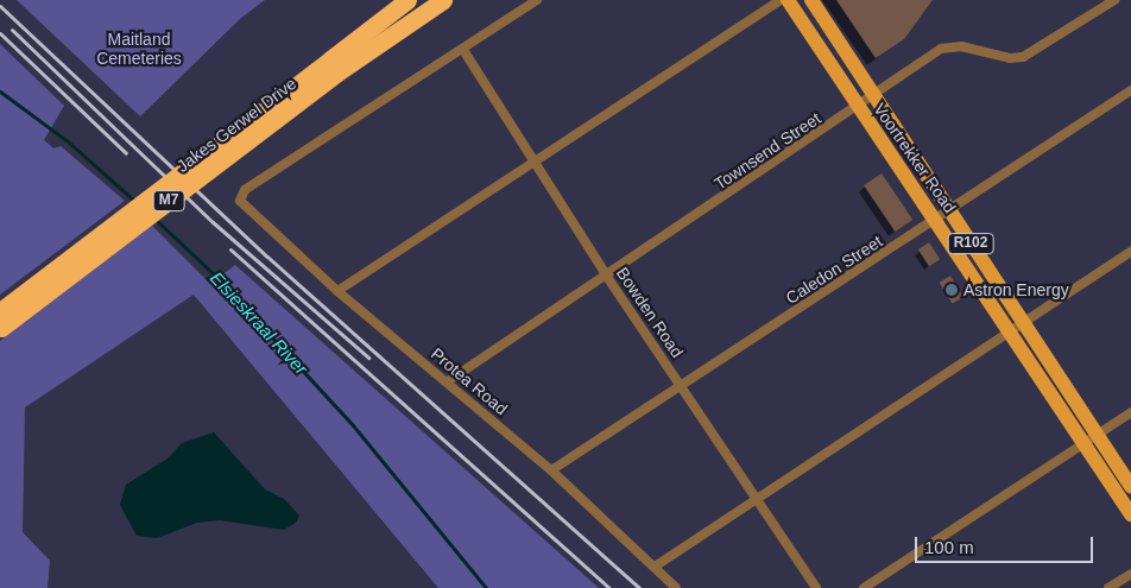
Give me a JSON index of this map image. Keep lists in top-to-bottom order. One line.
{"streets":{"highway":["Jakes Gerwel Drive","M7"],"main road":["Voortrekker Road","R102"],"street":["Townsend Street","Caledon Street","Bowden Road","Protea Road"]},"crossings":[["Townsend Street","Voortrekker Road"],["Townsend Street","Bowden Road"],["Townsend Street","Protea Road"],["Voortrekker Road","Caledon Street"],["Caledon Street","Bowden Road"],["Caledon Street","Protea Road"],["Bowden Road","Protea Road"]],"water":["Elsieskraal River"],"parks":["Maitland Cemeteries"],"places":["Astron Energy"],"scale_bar":"100 m"}
